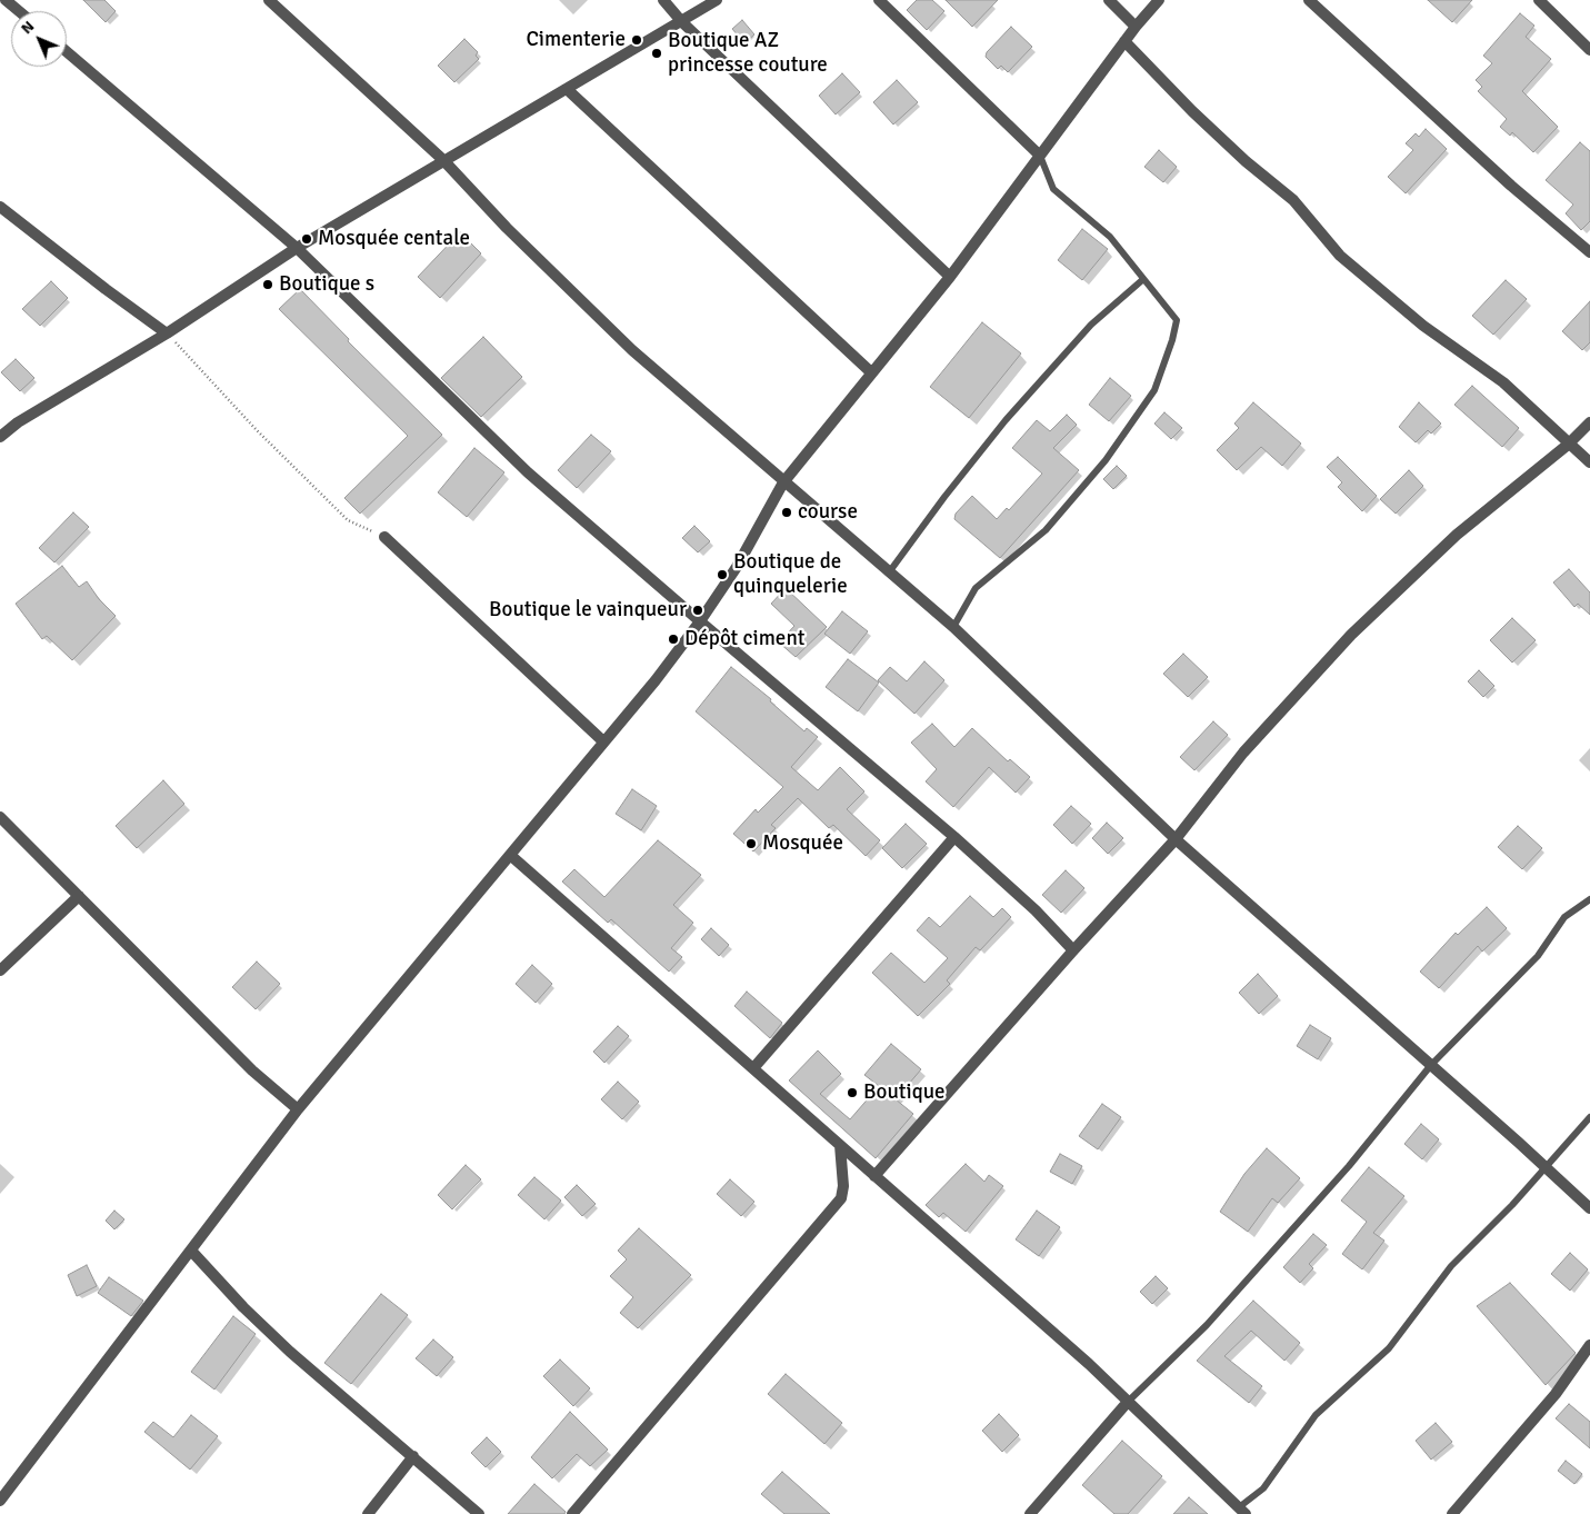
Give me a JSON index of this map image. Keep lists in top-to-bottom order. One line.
{"places":["Cimenterie","Boutique AZ princesse couture","Mosquée centale","Boutique s","course","Boutique de quinquelerie","Boutique le vainqueur","Dépôt ciment","Mosquée","Boutique"],"north":"top left"}
